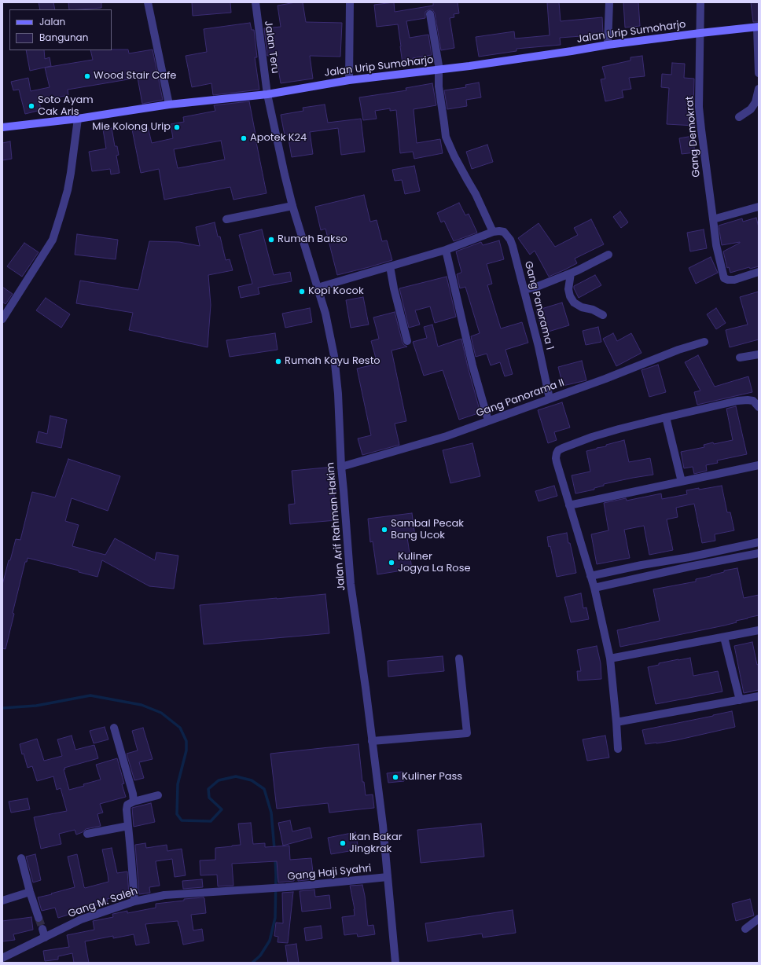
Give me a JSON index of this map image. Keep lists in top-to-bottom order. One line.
{"streets":{"main road":["Jalan Urip Sumoharjo"],"street":["Jalan Teru","Gang Demokrat","Gang Panorama 1","Gang Panorama II","Jalan Arif Rahman Hakim","Gang Haji Syahri","Gang M. Saleh"]},"crossings":[["Jalan Urip Sumoharjo","Jalan Teru"],["Jalan Urip Sumoharjo","Gang Demokrat"],["Jalan Urip Sumoharjo","Jalan Arif Rahman Hakim"],["Jalan Teru","Jalan Arif Rahman Hakim"],["Gang Panorama 1","Gang Panorama II"],["Gang Panorama II","Jalan Arif Rahman Hakim"],["Jalan Arif Rahman Hakim","Gang Haji Syahri"],["Gang Haji Syahri","Gang M. Saleh"]],"places":["Wood Stair Cafe","Soto Ayam Cak Aris","Mie Kolong Urip","Apotek K24","Rumah Bakso","Kopi Kocok","Rumah Kayu Resto","Sambal Pecak Bang Ucok","Kuliner Jogya La Rose","Kuliner Pass","Ikan Bakar Jingkrak"],"legend":["Jalan","Bangunan"]}
